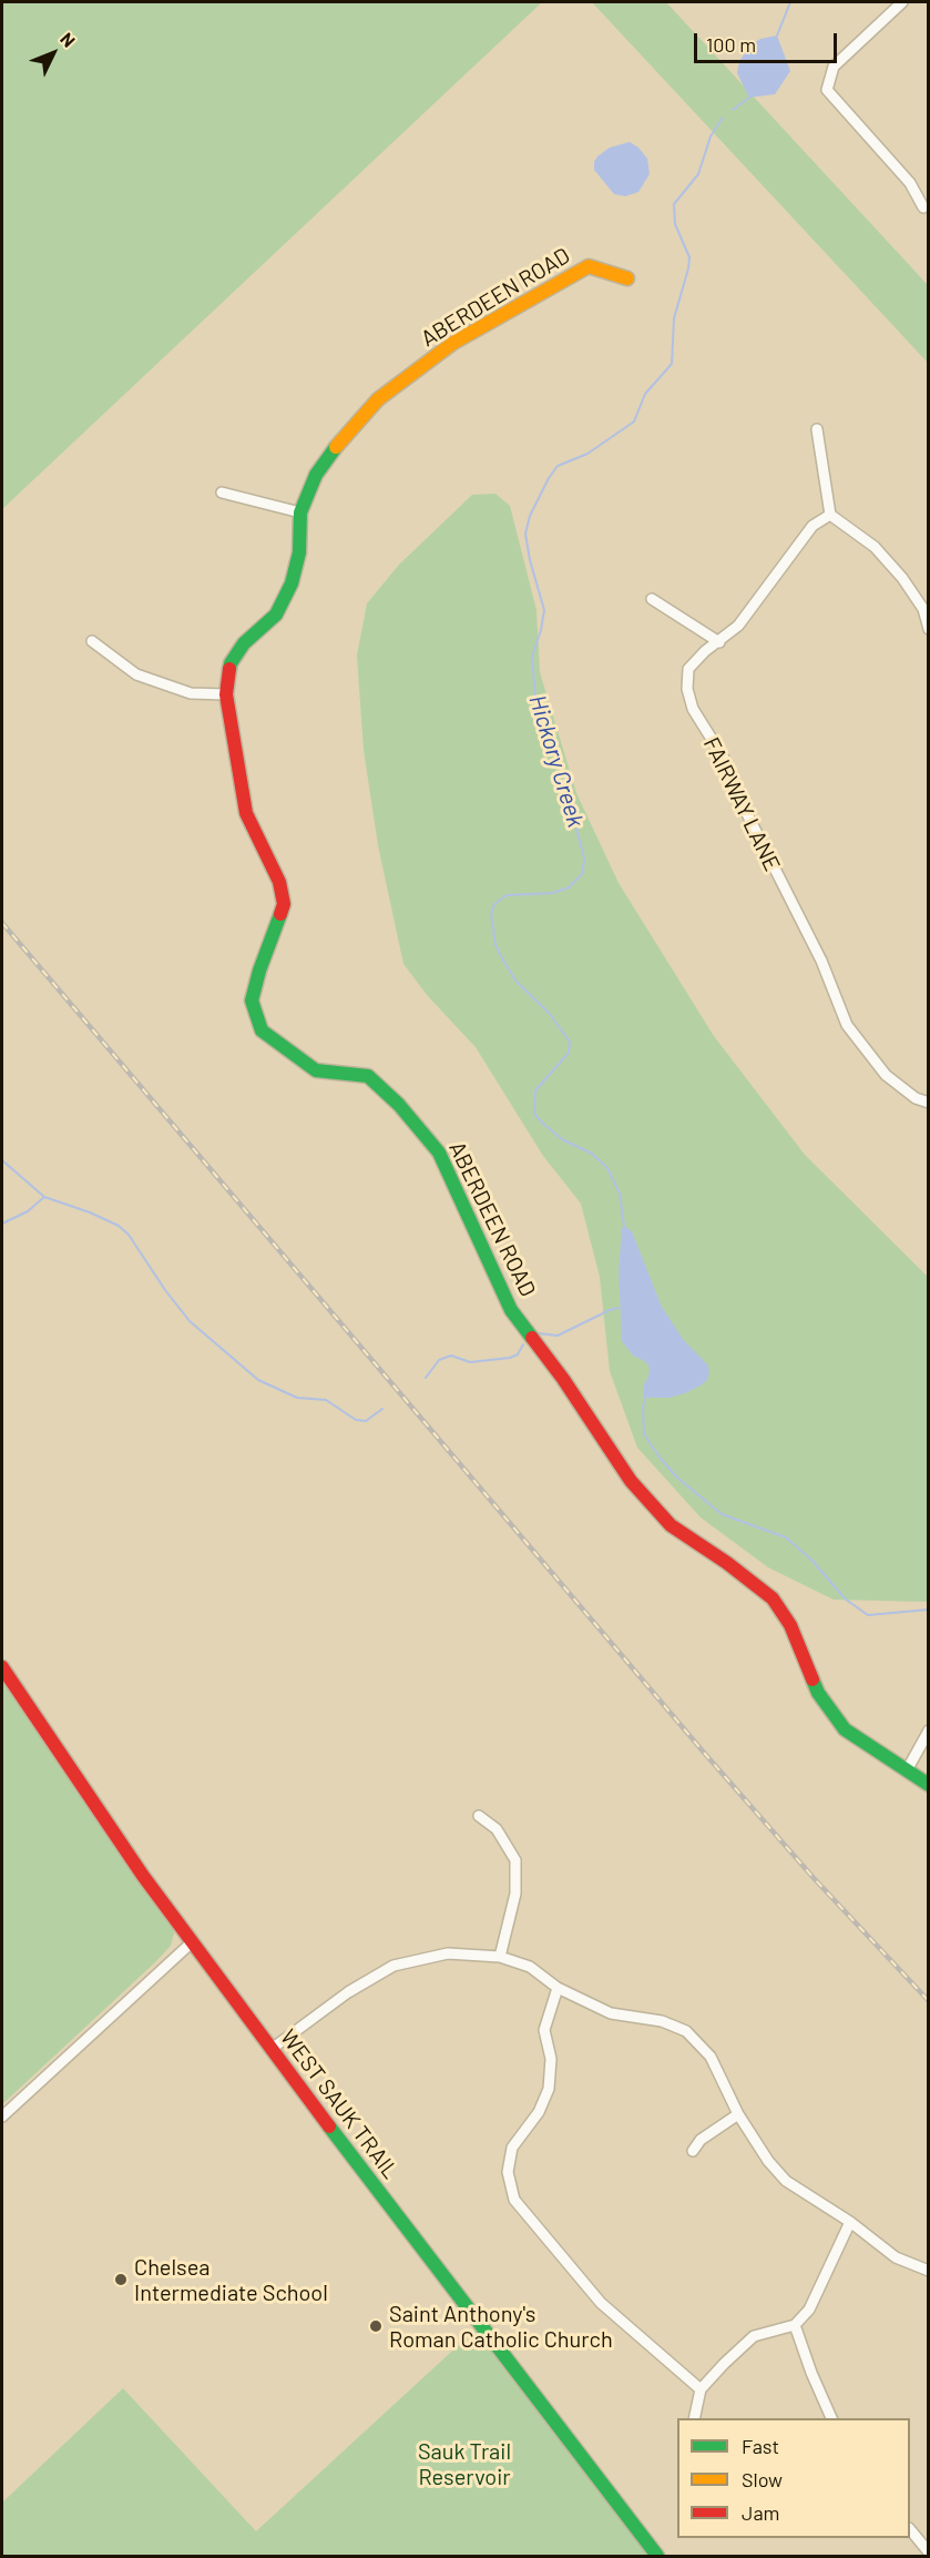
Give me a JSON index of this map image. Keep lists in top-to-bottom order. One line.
{"streets":{"street":["ABERDEEN ROAD","FAIRWAY LANE","WEST SAUK TRAIL"]},"water":["Hickory Creek"],"parks":["Sauk Trail Reservoir"],"places":["Chelsea Intermediate School","Saint Anthony's Roman Catholic Church"],"legend":["Fast","Slow","Jam"],"scale_bar":"100 m","north":"top right"}
